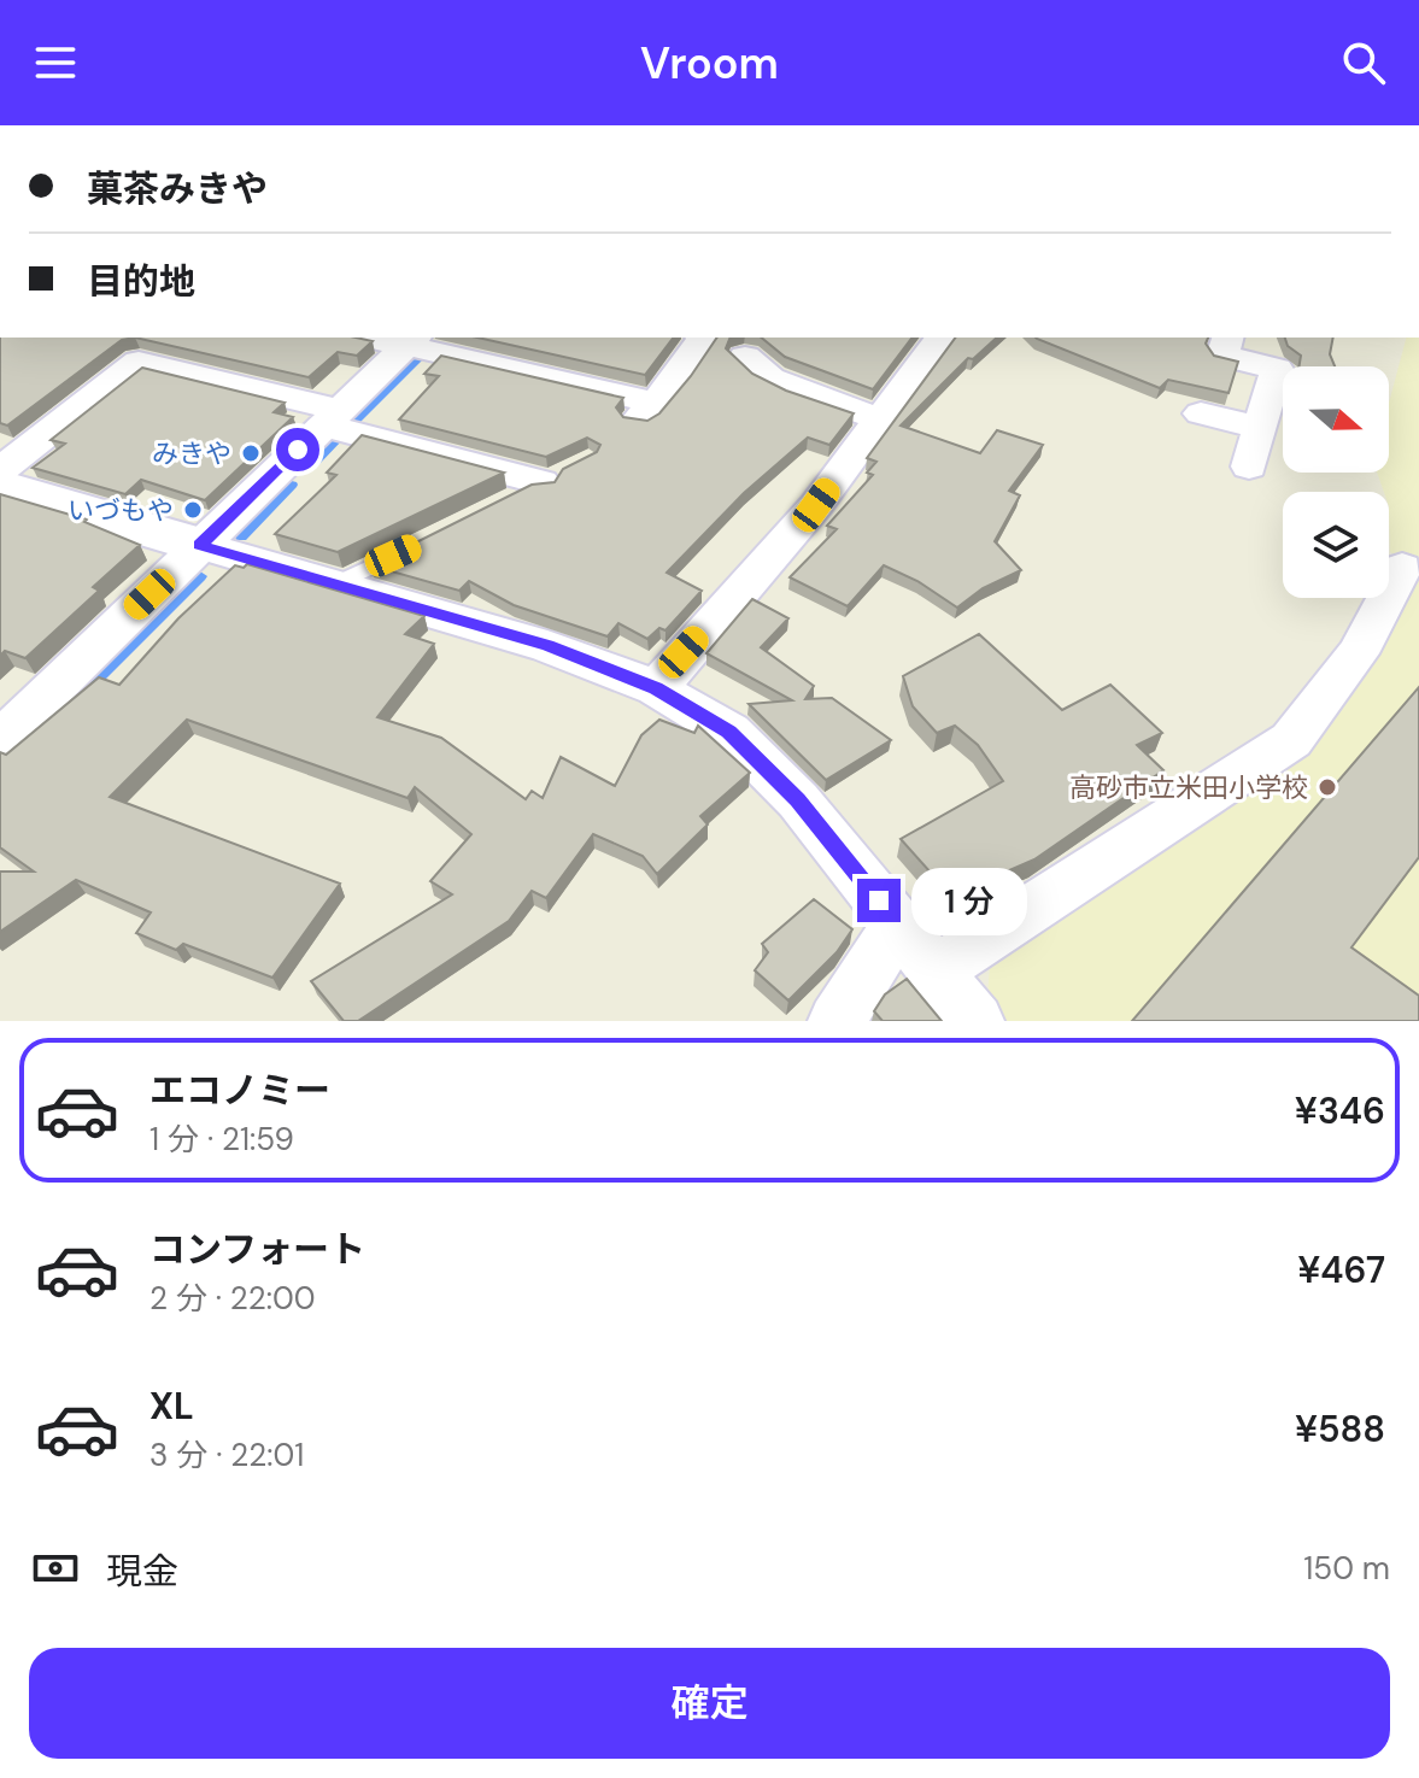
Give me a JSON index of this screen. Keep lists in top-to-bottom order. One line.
{"places":["みきや","いづもや","高砂市立米田小学校"],"north":"right","page":{"header":"Vroom","banner":["菓茶みきや","目的地"],"bubble":"1 分","list":[{"name":"エコノミー","note":"1 分 · 21:59","value":"¥346"},{"name":"コンフォート","note":"2 分 · 22:00","value":"¥467"},{"name":"XL","note":"3 分 · 22:01","value":"¥588"}],"pay":["現金","150 m"],"buttons":"確定"}}
